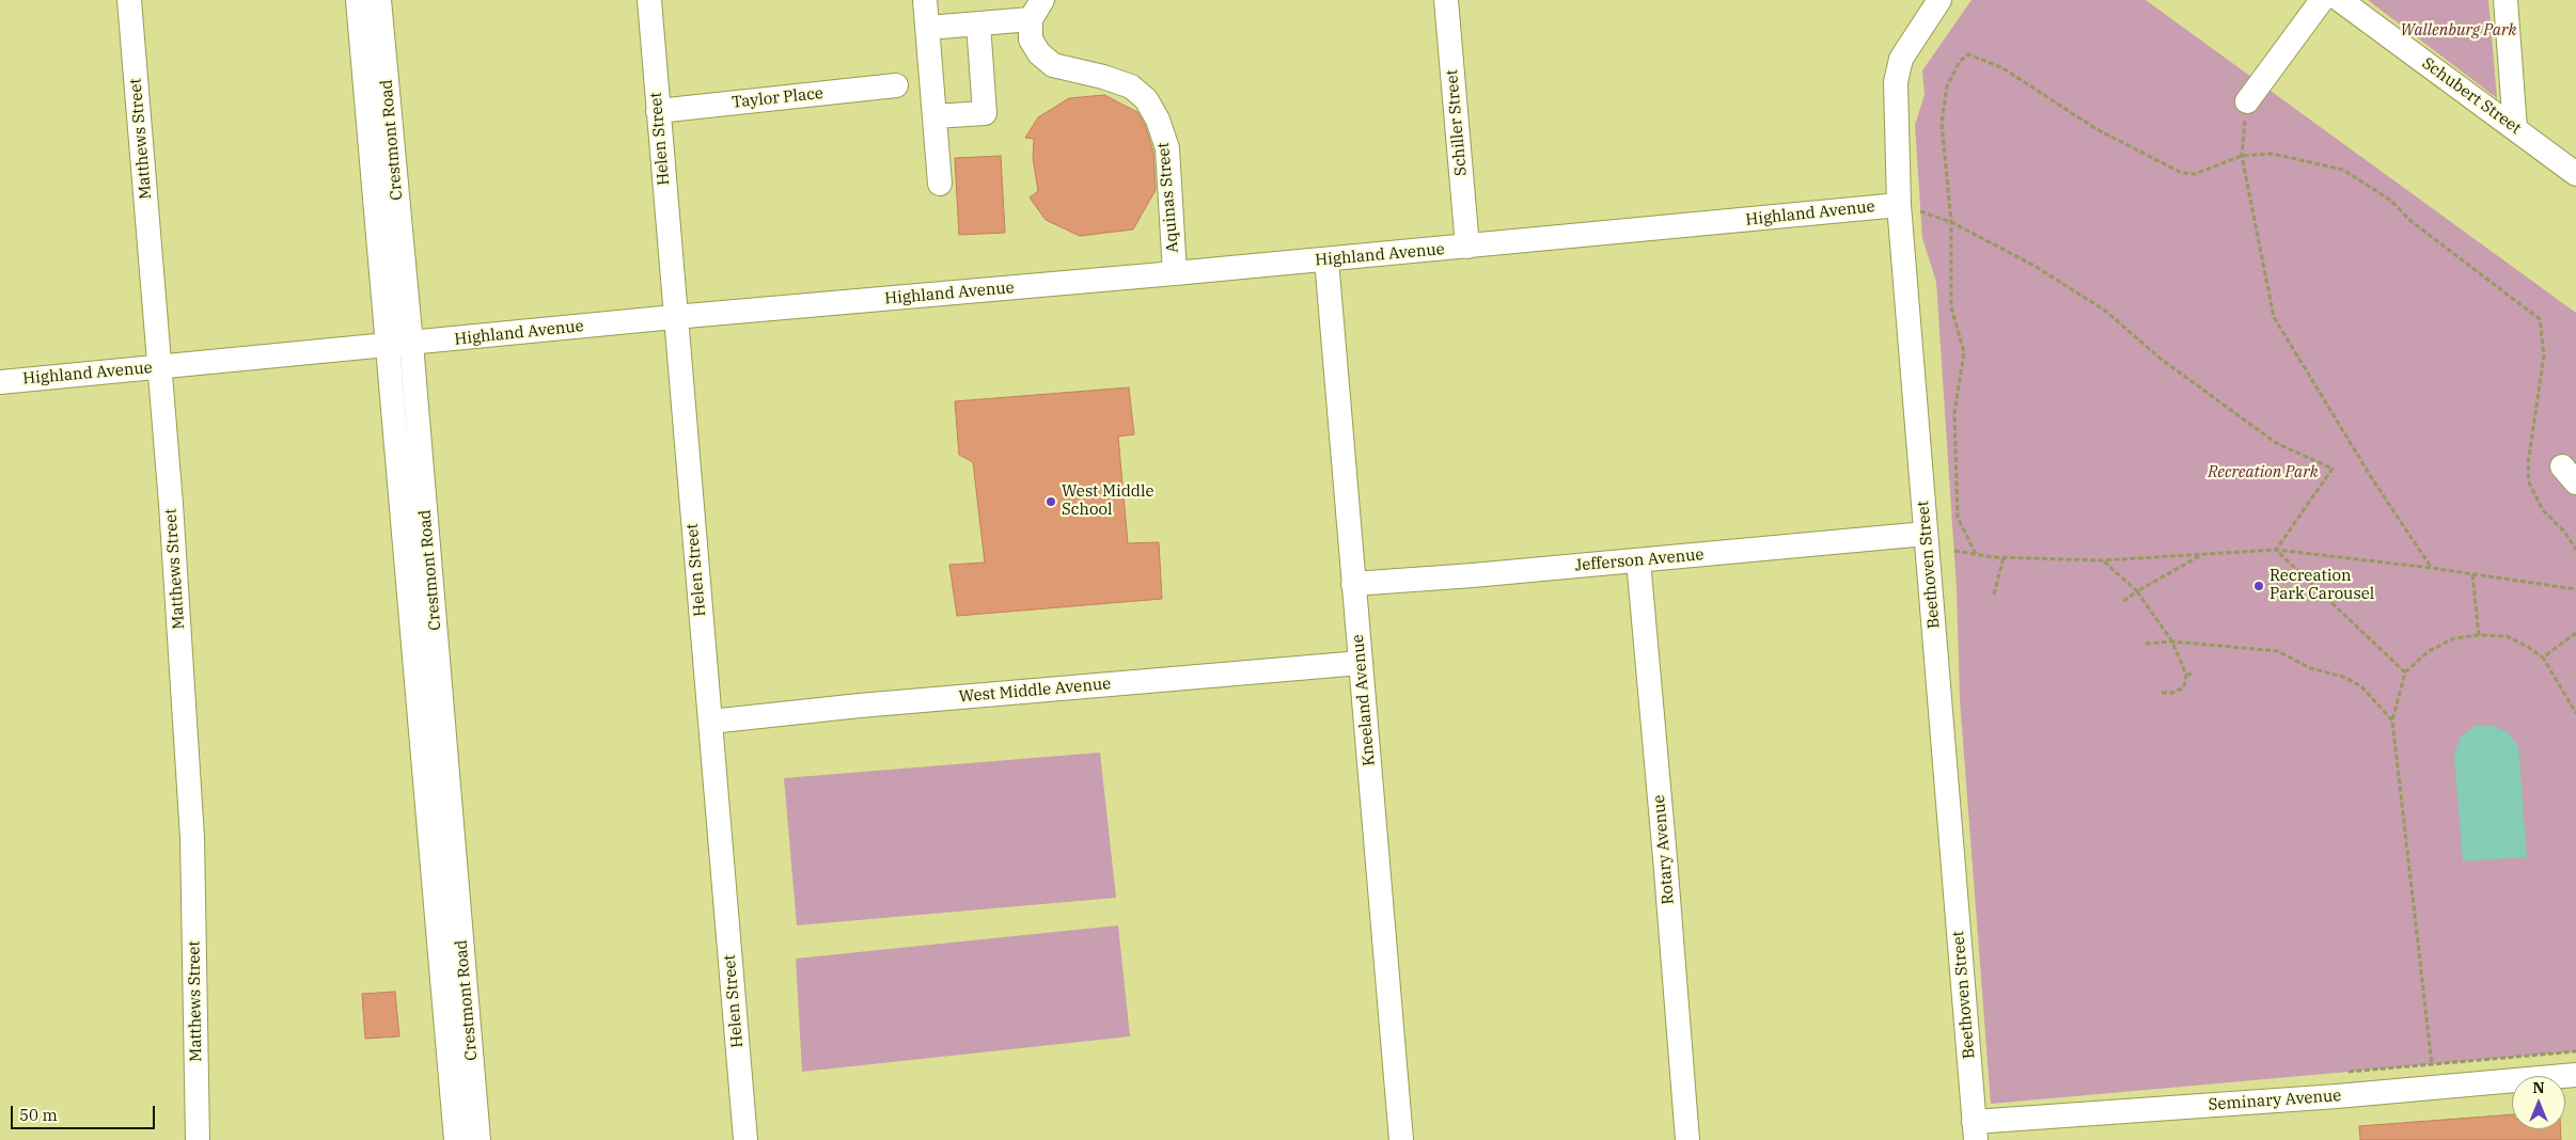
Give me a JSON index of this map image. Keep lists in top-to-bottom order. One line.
{"streets":{"street":["Schubert Street","Taylor Place","Schiller Street","Matthews Street","Helen Street","Crestmont Road","Aquinas Street","Highland Avenue","Jefferson Avenue","Beethoven Street","West Middle Avenue","Kneeland Avenue","Rotary Avenue","Seminary Avenue"]},"crossings":[["Taylor Place","Helen Street"],["Schiller Street","Highland Avenue"],["Matthews Street","Highland Avenue"],["Helen Street","Highland Avenue"],["Helen Street","West Middle Avenue"],["Crestmont Road","Highland Avenue"],["Aquinas Street","Highland Avenue"],["Highland Avenue","Beethoven Street"],["Highland Avenue","Kneeland Avenue"],["Jefferson Avenue","Beethoven Street"],["Jefferson Avenue","Kneeland Avenue"],["Jefferson Avenue","Rotary Avenue"],["Beethoven Street","Seminary Avenue"],["West Middle Avenue","Kneeland Avenue"]],"parks":["Wallenburg Park","Recreation Park"],"places":["West Middle School","Recreation Park Carousel"],"scale_bar":"50 m","north":"top"}
